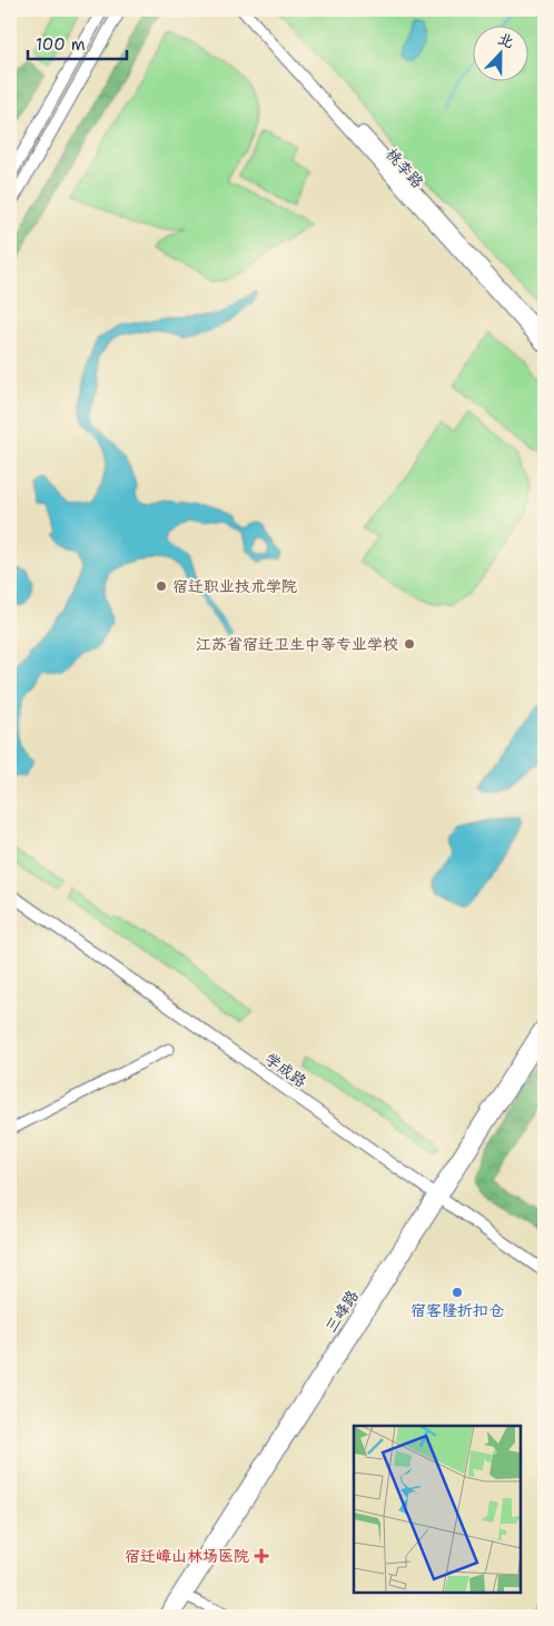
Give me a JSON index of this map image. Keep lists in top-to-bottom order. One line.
{"streets":{"main road":["桃李路","学成路","三峰路"]},"crossings":[["学成路","三峰路"]],"places":{"other":["宿迁职业技术学院","江苏省宿迁卫生中等专业学校","宿客隆折扣仓"],"health":["宿迁嶂山林场医院"]},"scale_bar":"100 m","north":"top"}
